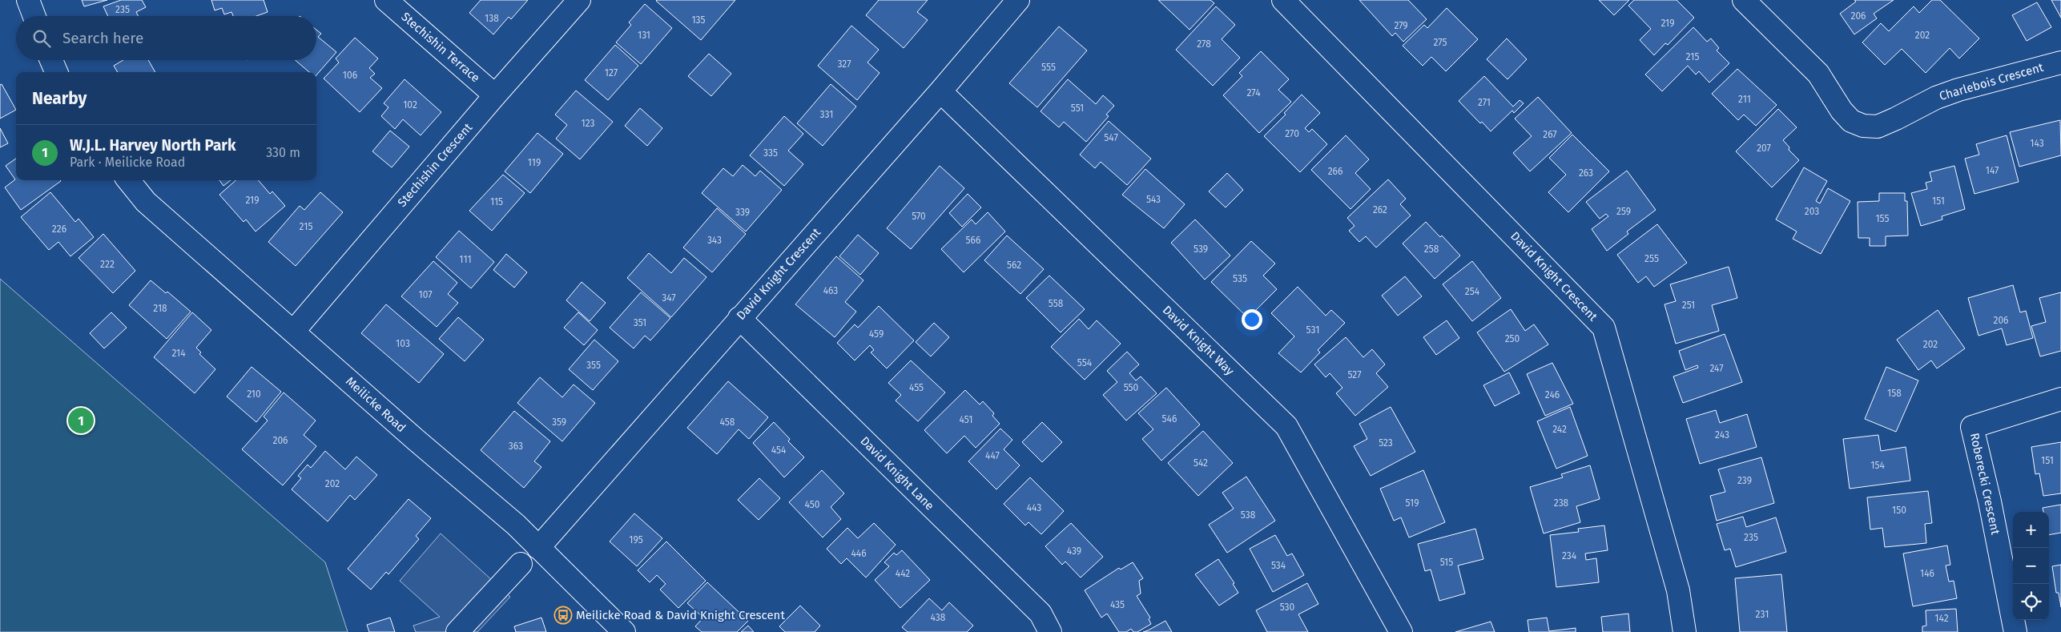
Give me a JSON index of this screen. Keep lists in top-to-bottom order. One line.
{"streets":{"street":["Stechishin Terrace","Charlebois Crescent","Stechishin Crescent","David Knight Crescent","David Knight Way","Meilicke Road","David Knight Lane","Roberecki Crescent"]},"crossings":[["Stechishin Terrace","Stechishin Crescent"],["Stechishin Crescent","Meilicke Road"],["David Knight Crescent","David Knight Way"],["David Knight Crescent","Meilicke Road"],["David Knight Crescent","David Knight Lane"]],"places":{"bus stop":["Meilicke Road & David Knight Crescent"]},"house_numbers":["235","206","138","135","219","279","131","202","275","278","215","327","555","127","106","274","211","271","102","551","331","123","270","267","547","143","207","335","119","147","266","263","543","219","151","115","262","259","203","339","570","155","215","226","343","566","539","258","255","111","222","562","535","463","254","107","347","558","251","218","206","351","531","459","250","103","202","214","554","355","247","527","455","550","158","210","246","546","451","359","458","242","243","206","523","363","454","447","151","542","154","239","202","519","238","450","443","150","538","235","195","439","446","234","515","534","442","146","435","530","231","438","142"],"page":{"search":"Search here","heading":"Nearby","list":[{"mark":"1","name":"W.J.L. Harvey North Park","note":"Park · Meilicke Road","value":"330 m"}],"pins":"1","map_buttons":["+","−"]}}
